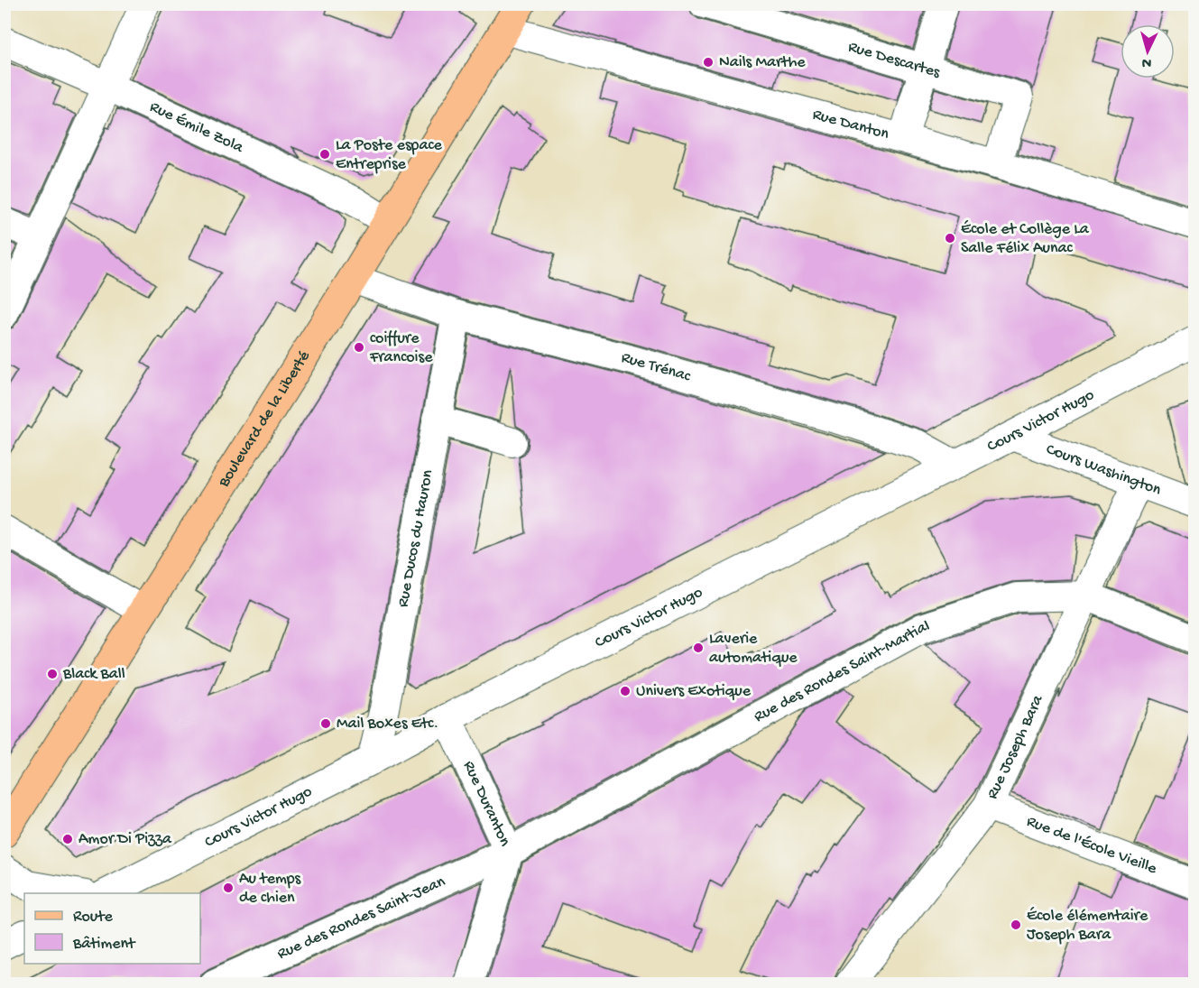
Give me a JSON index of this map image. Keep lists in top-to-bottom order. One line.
{"streets":{"main road":["Boulevard de la Liberté"],"street":["Rue Descartes","Rue Danton","Rue Émile Zola","Rue Trénac","Cours Victor Hugo","Cours Washington","Rue Ducos du Hauron","Rue des Rondes Saint-Martial","Rue Joseph Bara","Rue Duranton","Rue de l'École Vieille","Rue des Rondes Saint-Jean"]},"crossings":[["Rue Descartes","Rue Danton"],["Rue Danton","Boulevard de la Liberté"],["Rue Émile Zola","Boulevard de la Liberté"],["Rue Trénac","Boulevard de la Liberté"],["Rue Trénac","Cours Victor Hugo"],["Rue Trénac","Rue Ducos du Hauron"],["Cours Victor Hugo","Cours Washington"],["Cours Victor Hugo","Rue Ducos du Hauron"],["Cours Victor Hugo","Rue Duranton"],["Cours Washington","Rue Joseph Bara"],["Rue des Rondes Saint-Martial","Rue Joseph Bara"],["Rue des Rondes Saint-Martial","Rue Duranton"],["Rue des Rondes Saint-Martial","Rue des Rondes Saint-Jean"],["Rue Joseph Bara","Rue de l'École Vieille"],["Rue Duranton","Rue des Rondes Saint-Jean"]],"places":["Nails Marthe","La Poste espace Entreprise","École et Collège La Salle Félix Aunac","coiffure Francoise","Laverie automatique","Black Ball","Univers Exotique","Mail Boxes Etc.","Amor Di Pizza","Au temps de chien","École élémentaire Joseph Bara"],"legend":["Route","Bâtiment"],"north":"bottom"}
